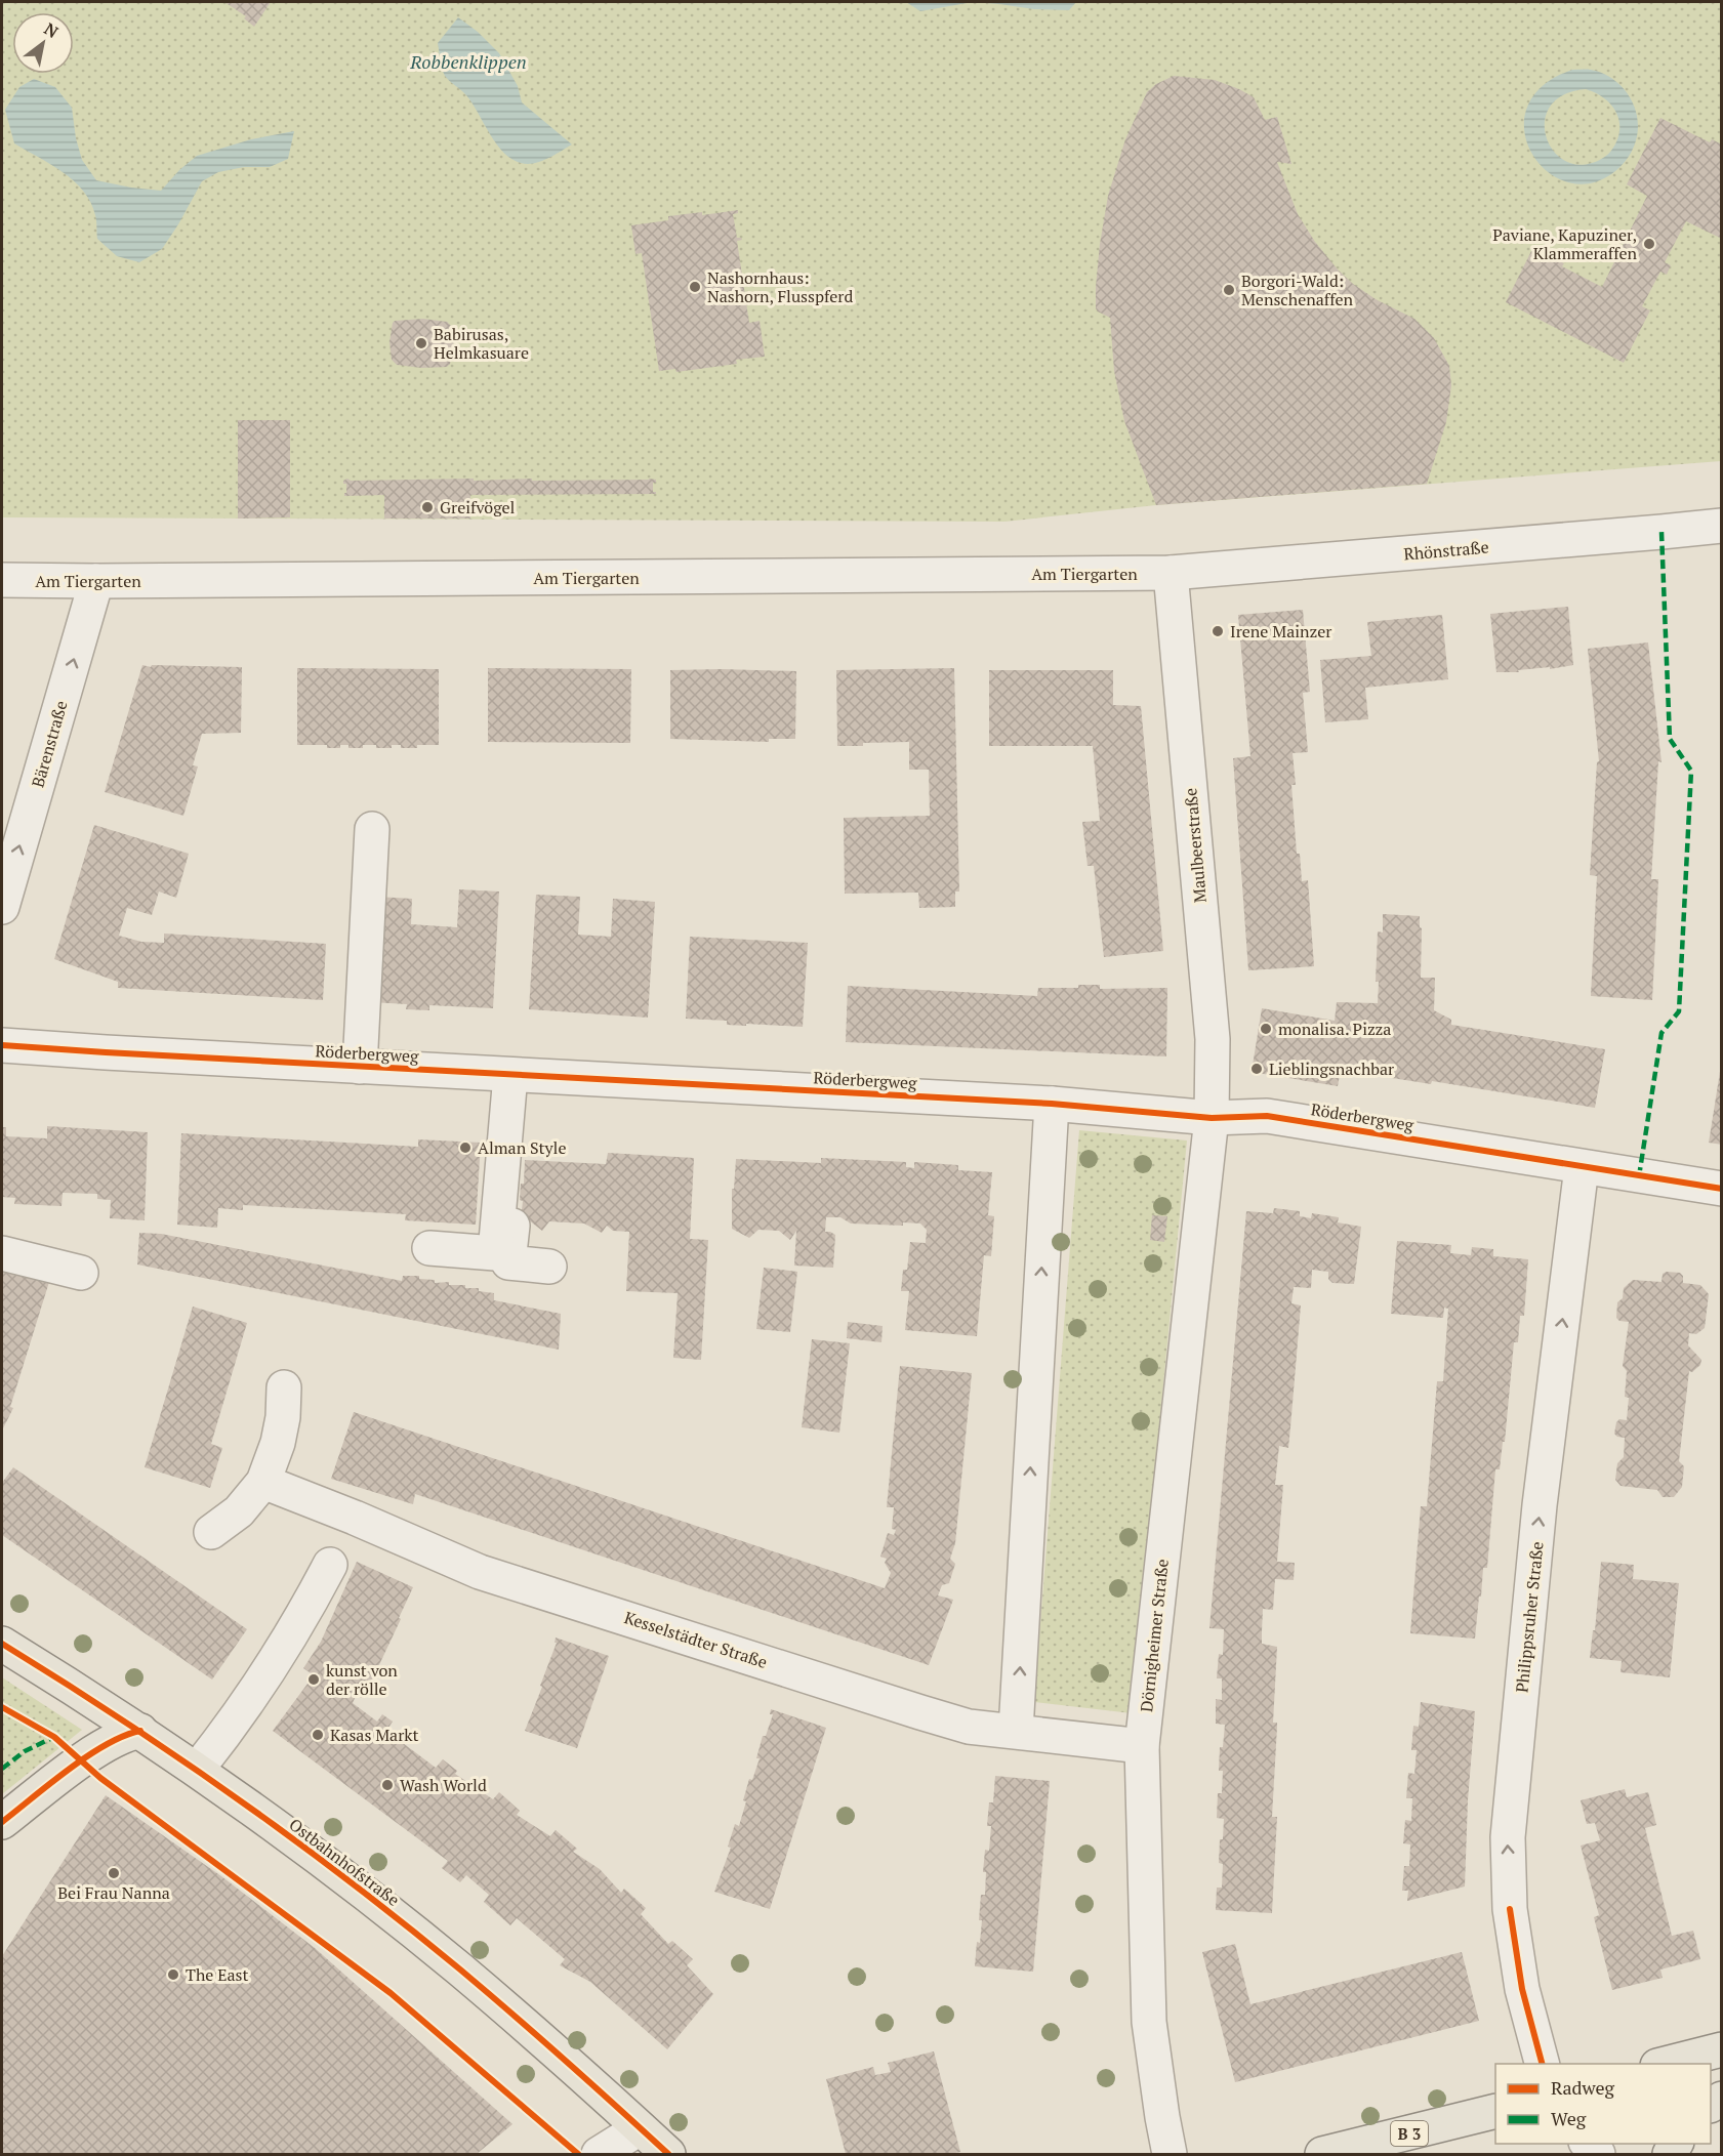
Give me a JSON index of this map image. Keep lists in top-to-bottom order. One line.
{"streets":{"main road":["Ostbahnhofstraße","B 3"],"street":["Rhönstraße","Am Tiergarten","Bärenstraße","Maulbeerstraße","Röderbergweg","Philippsruher Straße","Dörnigheimer Straße","Kesselstädter Straße"]},"crossings":[["Rhönstraße","Am Tiergarten"],["Rhönstraße","Maulbeerstraße"],["Am Tiergarten","Bärenstraße"],["Am Tiergarten","Maulbeerstraße"],["Maulbeerstraße","Röderbergweg"],["Maulbeerstraße","Dörnigheimer Straße"],["Röderbergweg","Philippsruher Straße"],["Röderbergweg","Dörnigheimer Straße"],["Dörnigheimer Straße","Kesselstädter Straße"]],"one_way":["Bärenstraße","Philippsruher Straße"],"water":["Robbenklippen"],"places":["Paviane, Kapuziner, Klammeraffen","Nashornhaus: Nashorn, Flusspferd","Borgori-Wald: Menschenaffen","Babirusas, Helmkasuare","Greifvögel","Irene Mainzer","monalisa. Pizza","Lieblingsnachbar","Alman Style","kunst von der rölle","Kasas Markt","Wash World","Bei Frau Nanna","The East"],"legend":["Radweg","Weg"],"north":"top right"}
